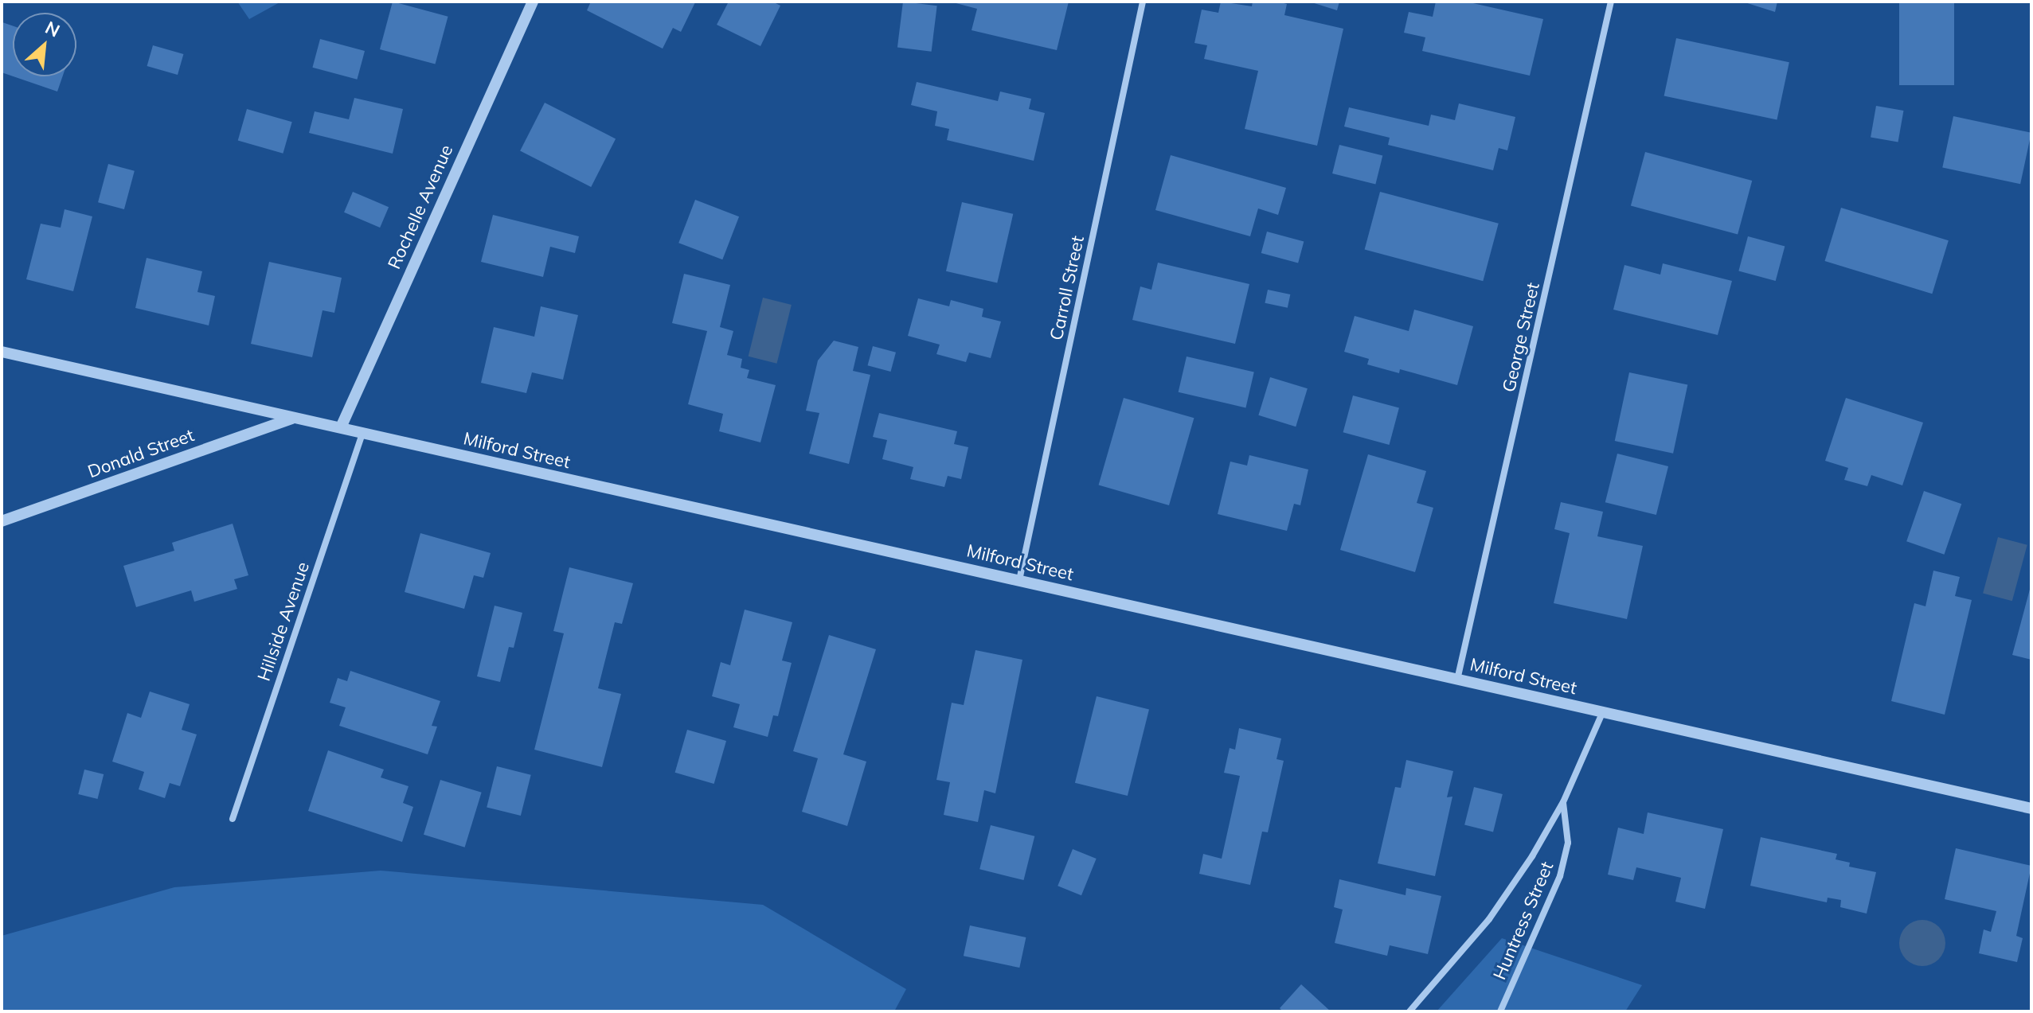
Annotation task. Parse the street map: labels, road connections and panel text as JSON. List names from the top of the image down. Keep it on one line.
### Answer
{"streets":{"street":["Rochelle Avenue","Carroll Street","George Street","Milford Street","Donald Street","Hillside Avenue","Huntress Street"]},"crossings":[["Rochelle Avenue","Milford Street"],["Carroll Street","Milford Street"],["George Street","Milford Street"],["Milford Street","Donald Street"],["Milford Street","Hillside Avenue"]],"north":"top right"}
